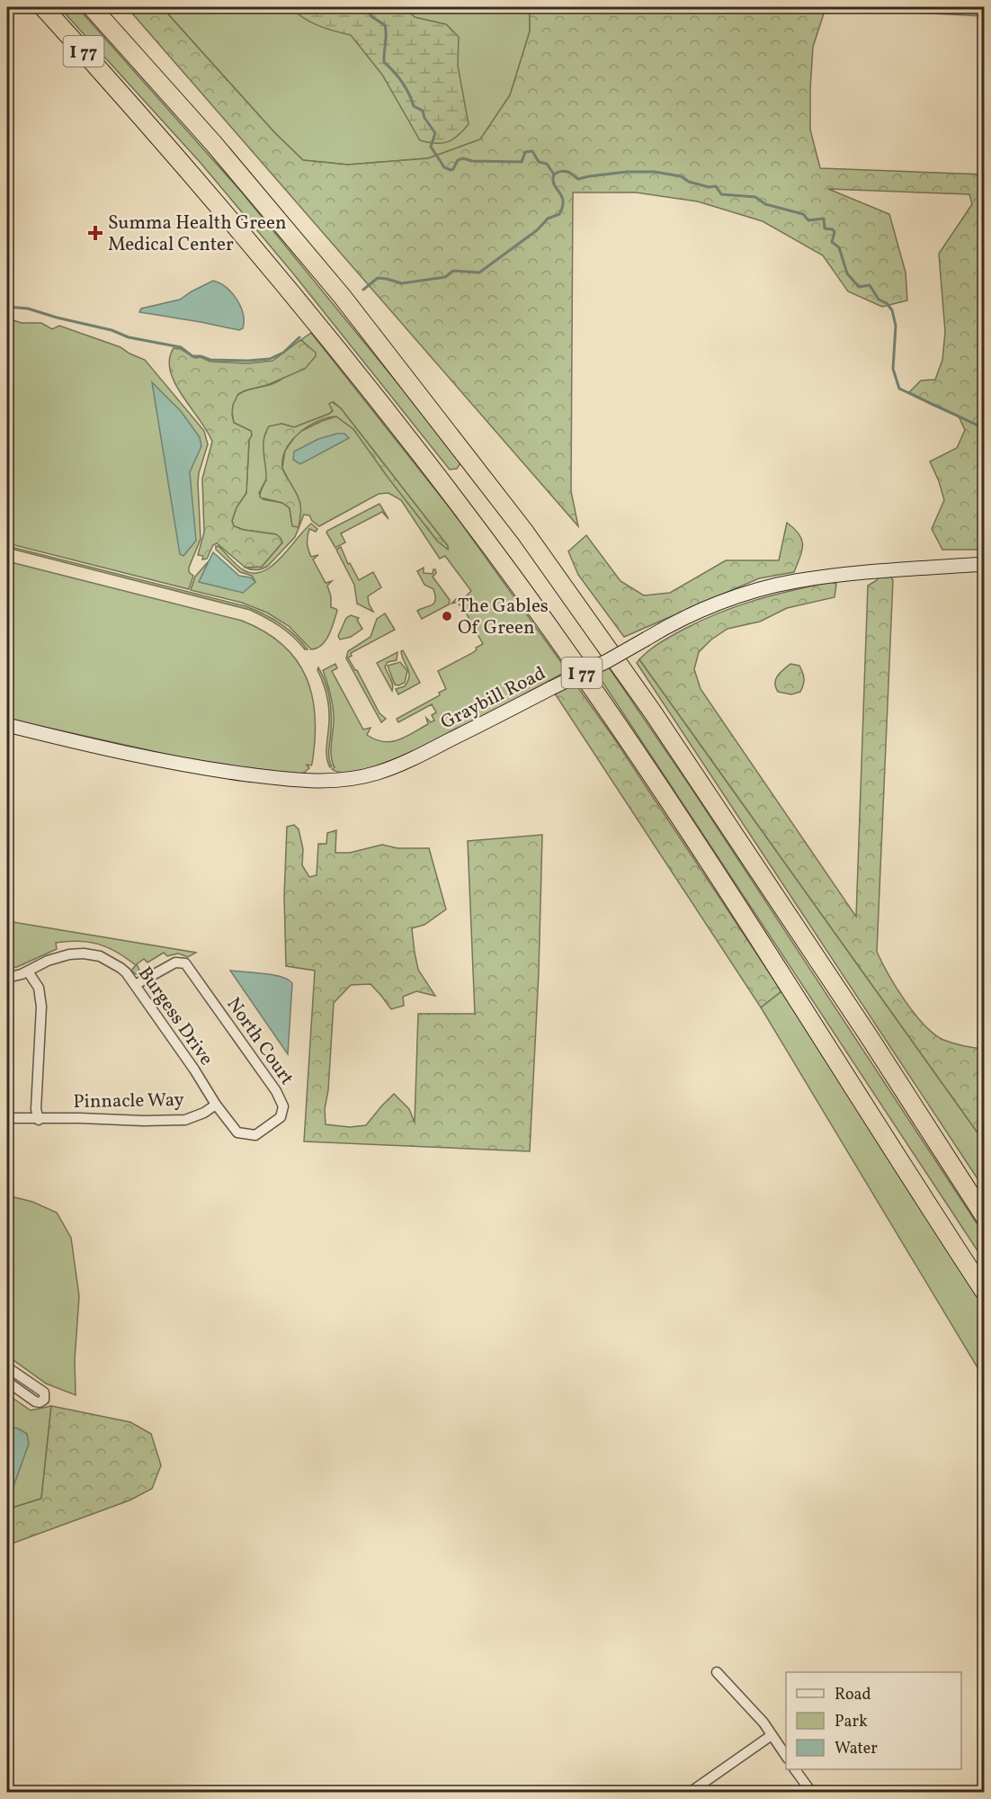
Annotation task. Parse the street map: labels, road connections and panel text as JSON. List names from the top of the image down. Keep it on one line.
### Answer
{"streets":{"highway":["I 77"],"street":["Graybill Road","Burgess Drive","North Court","Pinnacle Way"]},"crossings":[["Burgess Drive","North Court"],["Burgess Drive","Pinnacle Way"],["North Court","Pinnacle Way"]],"places":{"health":["Summa Health Green Medical Center"],"other":["The Gables Of Green"]},"legend":["Road","Park","Water"]}
